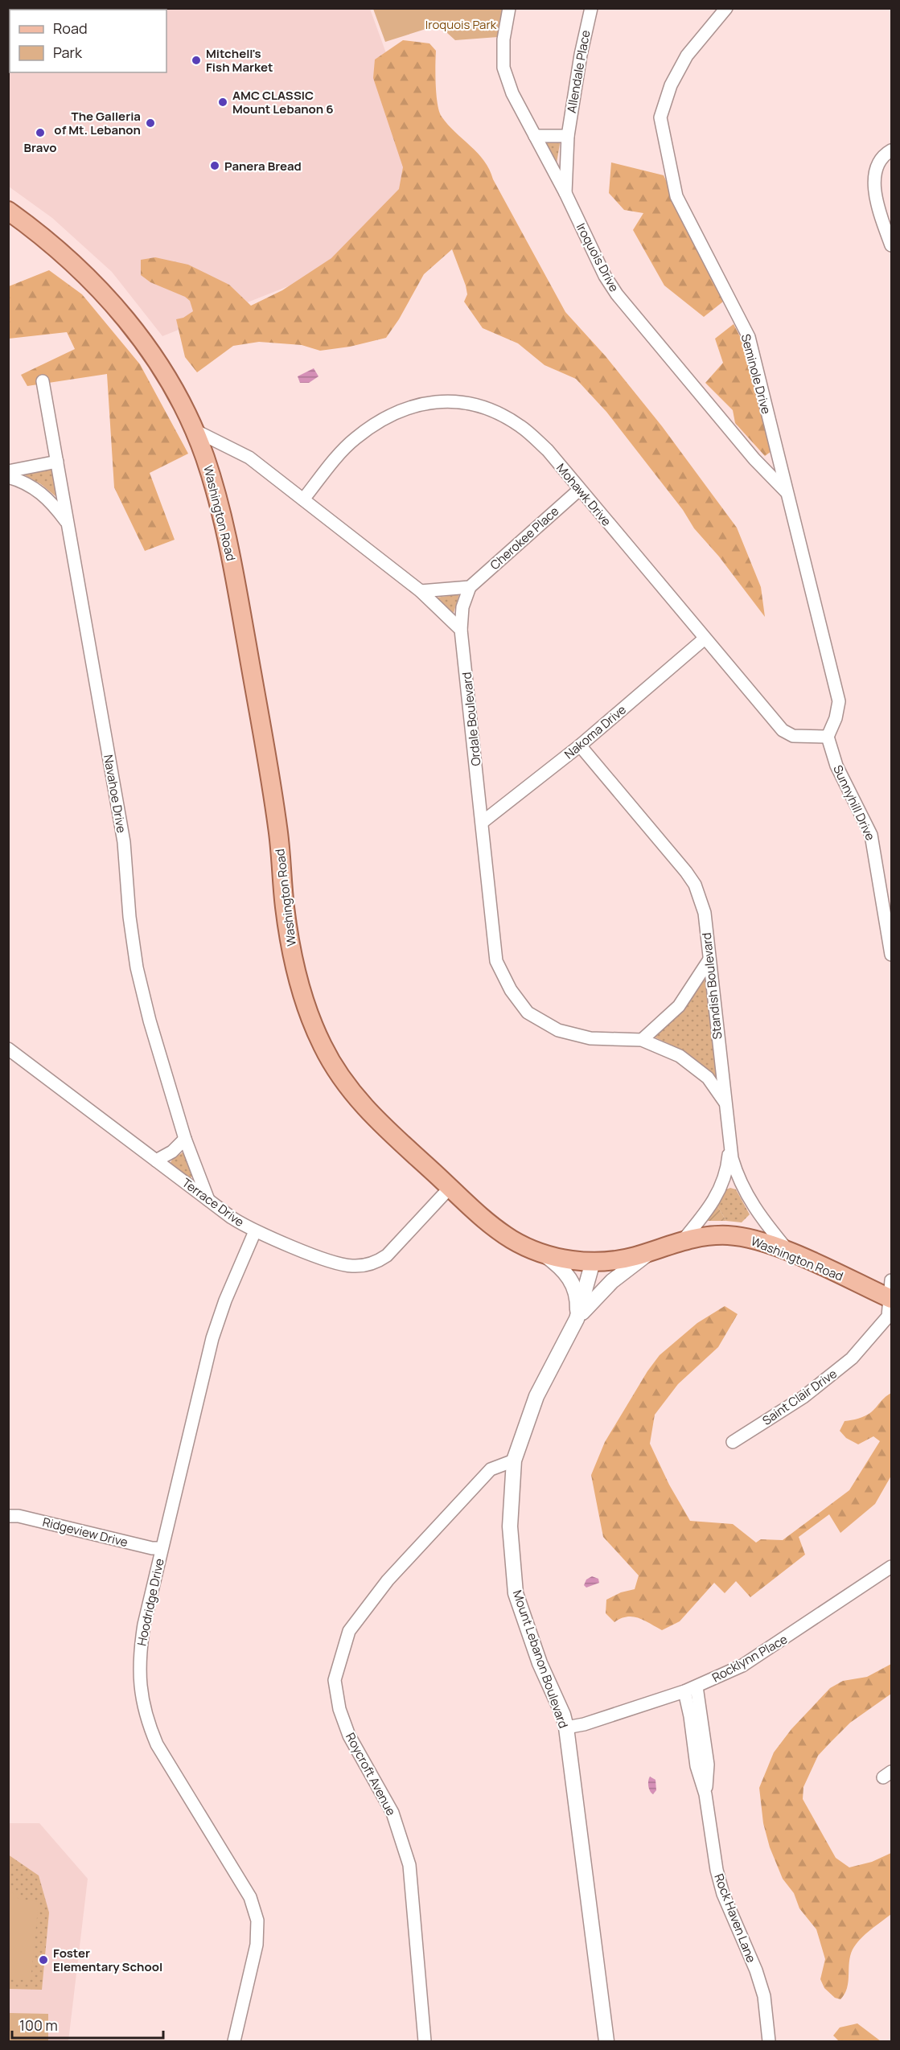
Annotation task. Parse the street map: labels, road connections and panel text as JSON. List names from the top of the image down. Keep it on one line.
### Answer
{"streets":{"main road":["Washington Road"],"street":["Allendale Place","Iroquois Drive","Seminole Drive","Mohawk Drive","Cherokee Place","Ordale Boulevard","Nakoma Drive","Navahoe Drive","Sunnyhill Drive","Standish Boulevard","Terrace Drive","Saint Clair Drive","Ridgeview Drive","Hoodridge Drive","Rocklynn Place","Mount Lebanon Boulevard","Roycroft Avenue","Rock Haven Lane"]},"crossings":[["Allendale Place","Iroquois Drive"],["Iroquois Drive","Seminole Drive"],["Seminole Drive","Mohawk Drive"],["Seminole Drive","Sunnyhill Drive"],["Mohawk Drive","Cherokee Place"],["Mohawk Drive","Nakoma Drive"],["Mohawk Drive","Sunnyhill Drive"],["Washington Road","Standish Boulevard"],["Washington Road","Terrace Drive"],["Washington Road","Saint Clair Drive"],["Washington Road","Mount Lebanon Boulevard"],["Cherokee Place","Ordale Boulevard"],["Ordale Boulevard","Nakoma Drive"],["Ordale Boulevard","Standish Boulevard"],["Nakoma Drive","Standish Boulevard"],["Navahoe Drive","Terrace Drive"],["Terrace Drive","Hoodridge Drive"],["Ridgeview Drive","Hoodridge Drive"],["Rocklynn Place","Mount Lebanon Boulevard"],["Rocklynn Place","Rock Haven Lane"],["Mount Lebanon Boulevard","Roycroft Avenue"]],"parks":["Iroquois Park"],"places":["Mitchell's Fish Market","AMC CLASSIC Mount Lebanon 6","The Galleria of Mt. Lebanon","Bravo","Panera Bread","Foster Elementary School"],"legend":["Road","Park"],"scale_bar":"100 m"}
